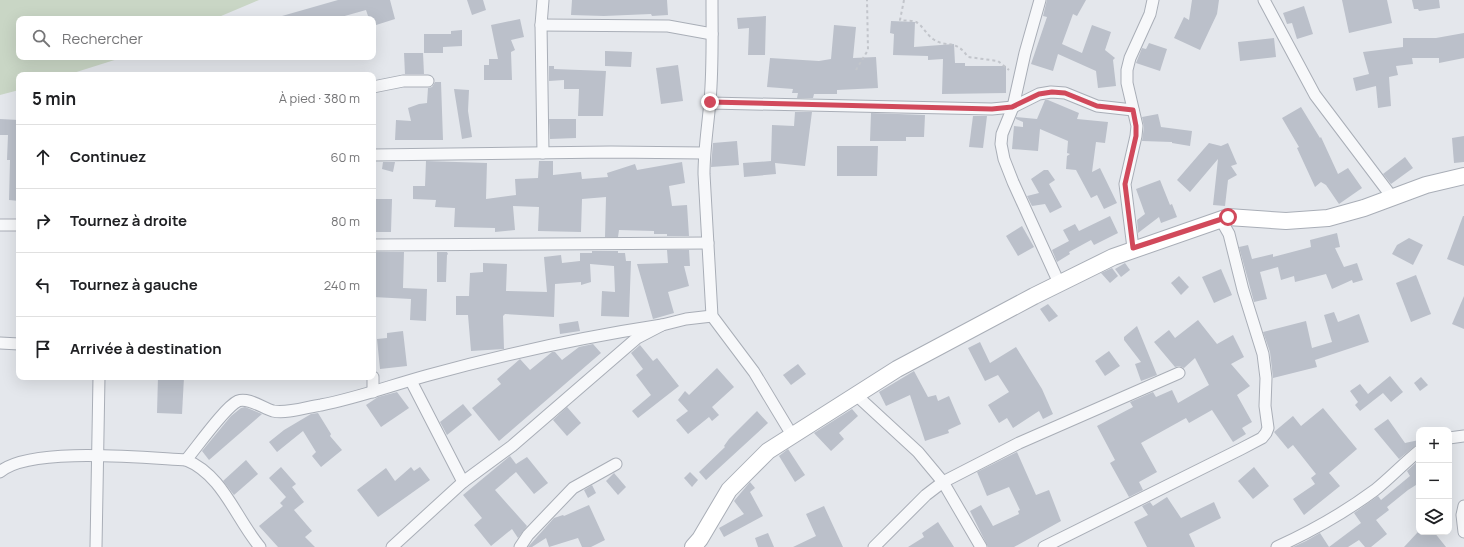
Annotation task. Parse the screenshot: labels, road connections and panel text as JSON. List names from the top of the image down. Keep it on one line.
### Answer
{"page":{"search":"Rechercher","heading":["5 min","À pied · 380 m"],"list":[["Continuez","60 m"],["Tournez à droite","80 m"],["Tournez à gauche","240 m"],"Arrivée à destination"],"map_buttons":["+","−"]}}
